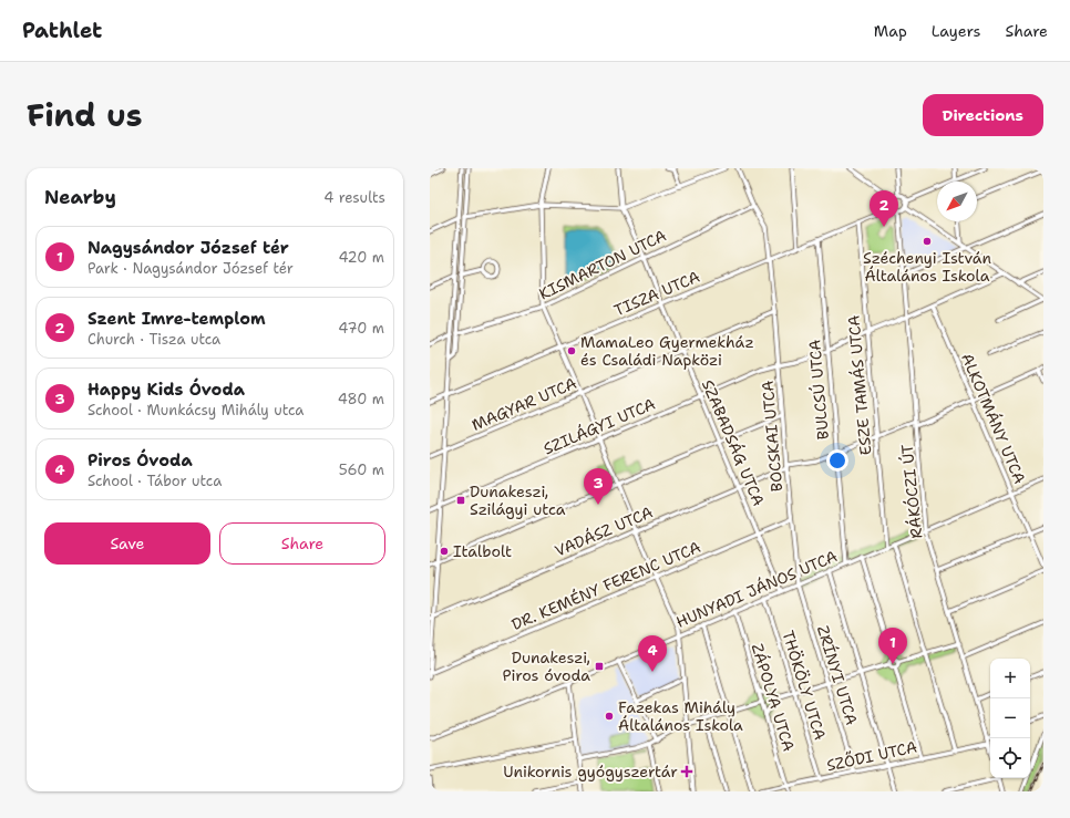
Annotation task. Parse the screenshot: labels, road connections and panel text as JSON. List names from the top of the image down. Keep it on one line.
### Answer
{"streets":{"street":["KISMARTON UTCA","TISZA UTCA","ESZE TAMÁS UTCA","BULCSÚ UTCA","MAGYAR UTCA","ALKOTMÁNY UTCA","SZILÁGYI UTCA","BOCSKAI UTCA","SZABADSÁG UTCA","RÁKÓCZI ÚT","VADÁSZ UTCA","DR. KEMÉNY FERENC UTCA","HUNYADI JÁNOS UTCA","ZRÍNYI UTCA","THÖKÖLY UTCA","ZÁPOLYA UTCA","SZŐDI UTCA"]},"crossings":[["KISMARTON UTCA","BOCSKAI UTCA"],["KISMARTON UTCA","SZABADSÁG UTCA"],["TISZA UTCA","ESZE TAMÁS UTCA"],["TISZA UTCA","BULCSÚ UTCA"],["TISZA UTCA","BOCSKAI UTCA"],["TISZA UTCA","SZABADSÁG UTCA"],["TISZA UTCA","RÁKÓCZI ÚT"],["ESZE TAMÁS UTCA","SZILÁGYI UTCA"],["ESZE TAMÁS UTCA","VADÁSZ UTCA"],["ESZE TAMÁS UTCA","HUNYADI JÁNOS UTCA"],["BULCSÚ UTCA","SZILÁGYI UTCA"],["BULCSÚ UTCA","VADÁSZ UTCA"],["BULCSÚ UTCA","HUNYADI JÁNOS UTCA"],["MAGYAR UTCA","BOCSKAI UTCA"],["MAGYAR UTCA","SZABADSÁG UTCA"],["ALKOTMÁNY UTCA","SZILÁGYI UTCA"],["ALKOTMÁNY UTCA","VADÁSZ UTCA"],["ALKOTMÁNY UTCA","HUNYADI JÁNOS UTCA"],["SZILÁGYI UTCA","BOCSKAI UTCA"],["SZILÁGYI UTCA","SZABADSÁG UTCA"],["SZILÁGYI UTCA","RÁKÓCZI ÚT"],["BOCSKAI UTCA","VADÁSZ UTCA"],["BOCSKAI UTCA","DR. KEMÉNY FERENC UTCA"],["BOCSKAI UTCA","HUNYADI JÁNOS UTCA"],["BOCSKAI UTCA","ZRÍNYI UTCA"],["SZABADSÁG UTCA","VADÁSZ UTCA"],["SZABADSÁG UTCA","DR. KEMÉNY FERENC UTCA"],["SZABADSÁG UTCA","HUNYADI JÁNOS UTCA"],["RÁKÓCZI ÚT","VADÁSZ UTCA"],["RÁKÓCZI ÚT","HUNYADI JÁNOS UTCA"],["RÁKÓCZI ÚT","SZŐDI UTCA"],["HUNYADI JÁNOS UTCA","ZRÍNYI UTCA"],["HUNYADI JÁNOS UTCA","THÖKÖLY UTCA"],["HUNYADI JÁNOS UTCA","ZÁPOLYA UTCA"],["ZRÍNYI UTCA","SZŐDI UTCA"],["THÖKÖLY UTCA","SZŐDI UTCA"],["ZÁPOLYA UTCA","SZŐDI UTCA"]],"places":{"other":["Széchenyi István Általános Iskola","MamaLeo Gyermekház és Családi Napközi","Italbolt","Fazekas Mihály Általános Iskola"],"transit":["Dunakeszi, Szilágyi utca","Dunakeszi, Piros óvoda"],"health":["Unikornis gyógyszertár"]},"north":"bottom left","page":{"header":"Pathlet","nav":["Map","Layers","Share"],"title":"Find us","buttons":["Directions",["Save","Share"]],"heading":["Nearby","4 results"],"pins":["2","3","1","4"],"list":[{"mark":"1","name":"Nagysándor József tér","note":"Park · Nagysándor József tér","value":"420 m"},{"mark":"2","name":"Szent Imre-templom","note":"Church · Tisza utca","value":"470 m"},{"mark":"3","name":"Happy Kids Óvoda","note":"School · Munkácsy Mihály utca","value":"480 m"},{"mark":"4","name":"Piros Óvoda","note":"School · Tábor utca","value":"560 m"}],"map_buttons":["+","−"]}}
